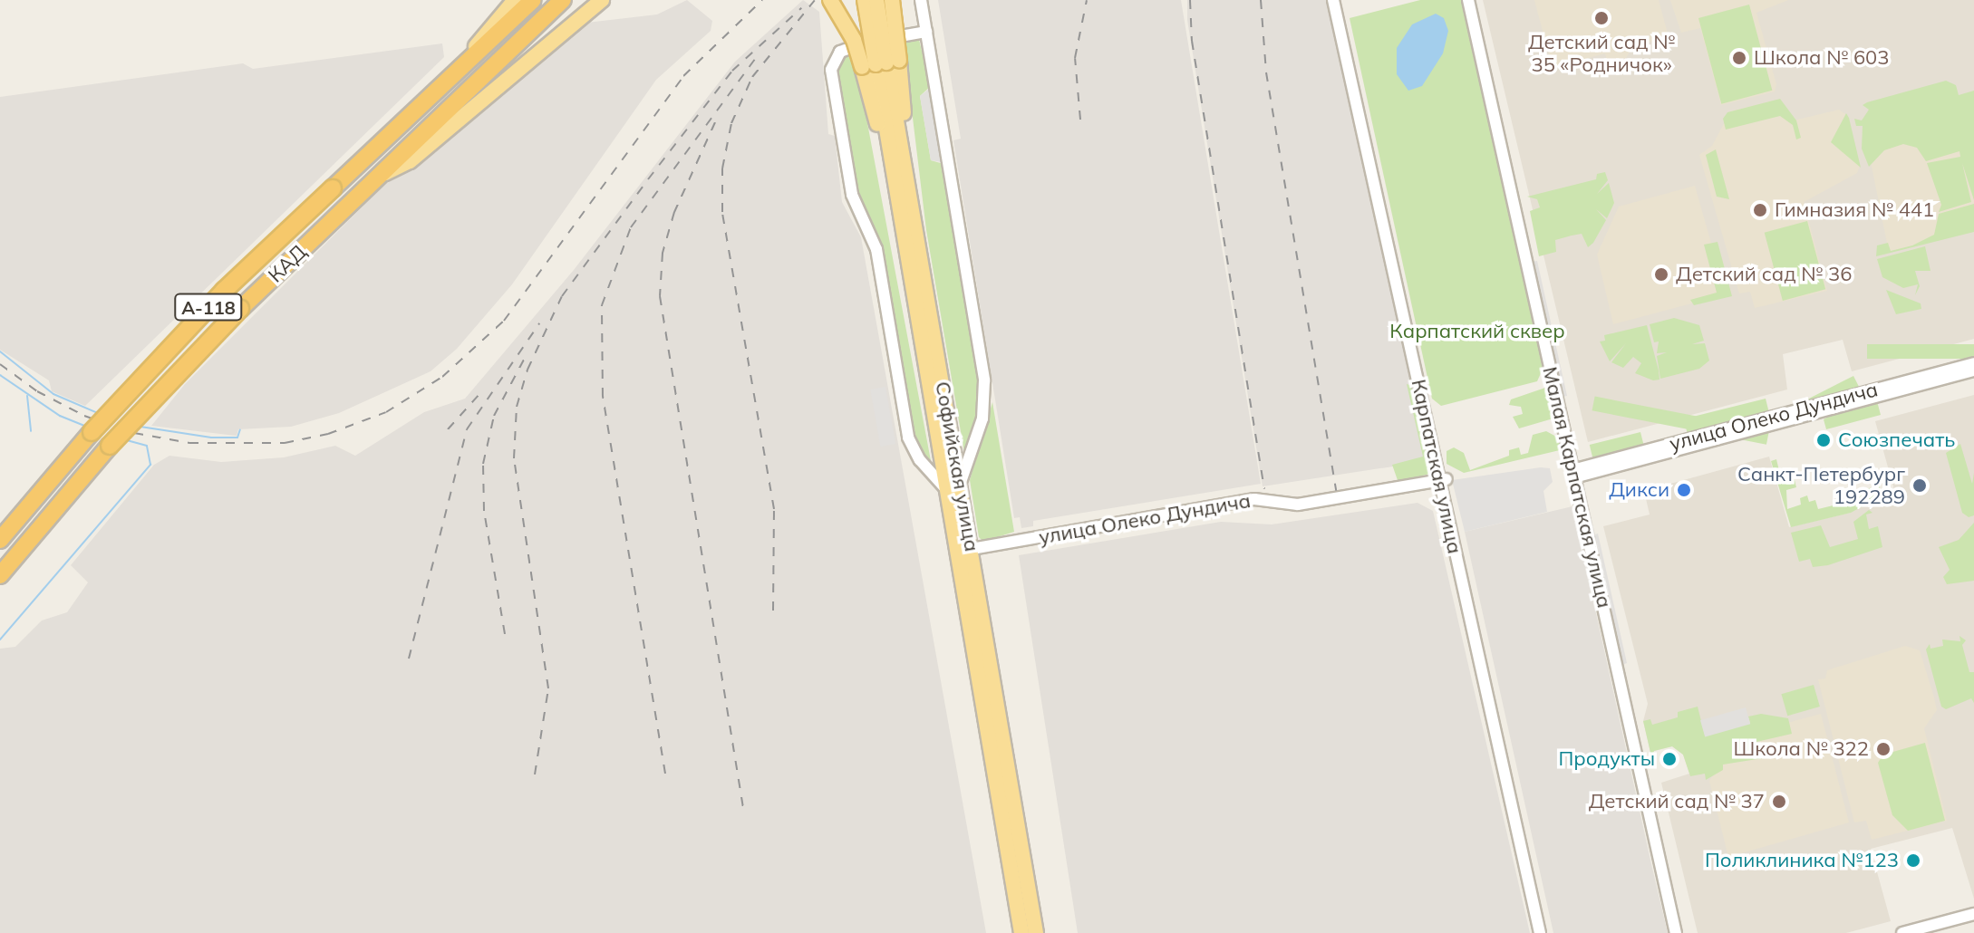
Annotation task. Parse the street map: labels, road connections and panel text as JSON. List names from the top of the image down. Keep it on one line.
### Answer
{"streets":{"highway":["КАД","А-118"],"main road":["Софийская улица"],"street":["улица Олеко Дундича","Карпатская улица","Малая Карпатская улица"]},"crossings":[["улица Олеко Дундича","Софийская улица"],["улица Олеко Дундича","Карпатская улица"],["улица Олеко Дундича","Малая Карпатская улица"]],"parks":["Карпатский сквер"],"places":["Детский сад № 35 «Родничок»","Школа № 603","Гимназия № 441","Детский сад № 36","Союзпечать","Санкт-Петербург 192289","Дикси","Школа № 322","Продукты","Детский сад № 37","Поликлиника №123"]}
